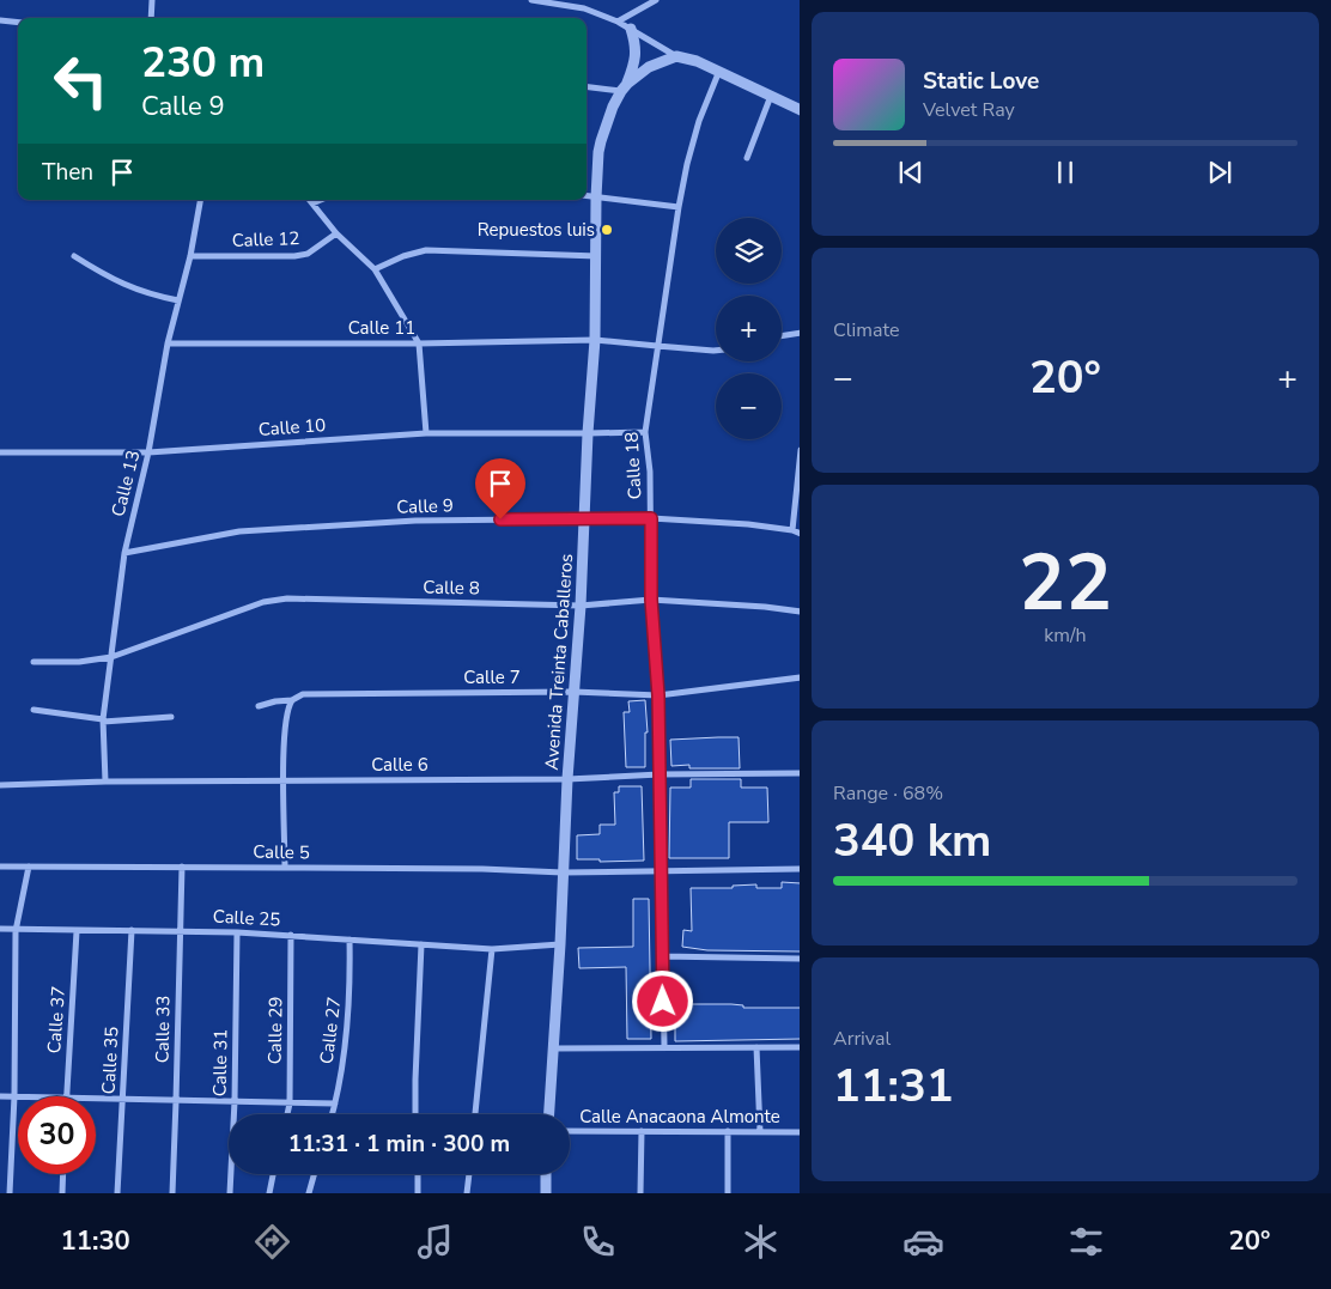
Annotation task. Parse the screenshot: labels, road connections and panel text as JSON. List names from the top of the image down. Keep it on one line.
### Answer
{"streets":{"street":["Calle 12","Calle 11","Calle 10","Calle 18","Calle 13","Calle 9","Calle 8","Avenida Treinta Caballeros","Calle 7","Calle 6","Calle 5","Calle 25","Calle 37","Calle 33","Calle 29","Calle 27","Calle 35","Calle 31","Calle Anacaona Almonte"]},"crossings":[["Calle 12","Calle 13"],["Calle 11","Calle 18"],["Calle 11","Calle 13"],["Calle 11","Avenida Treinta Caballeros"],["Calle 10","Calle 18"],["Calle 10","Calle 13"],["Calle 10","Avenida Treinta Caballeros"],["Calle 18","Calle 9"],["Calle 18","Calle 8"],["Calle 18","Calle 7"],["Calle 18","Calle 6"],["Calle 18","Calle 5"],["Calle 13","Calle 9"],["Calle 13","Calle 8"],["Calle 13","Calle 6"],["Calle 9","Avenida Treinta Caballeros"],["Calle 8","Avenida Treinta Caballeros"],["Avenida Treinta Caballeros","Calle 7"],["Avenida Treinta Caballeros","Calle 6"],["Avenida Treinta Caballeros","Calle 5"],["Avenida Treinta Caballeros","Calle 25"],["Calle 5","Calle 33"],["Calle 25","Calle 37"],["Calle 25","Calle 33"],["Calle 25","Calle 29"],["Calle 25","Calle 27"],["Calle 25","Calle 35"],["Calle 25","Calle 31"]],"places":["Repuestos luis"],"page":{"turn":["230 m","Calle 9"],"song":["Static Love","Velvet Ray"],"then":"Then","map_buttons":["+","−"],"tile":["Climate",["22","km/h"],["Range · 68%","340 km"],["Arrival","11:31"]],"heat":["−","20°","+"],"limit":"30","trip":"11:31 · 1 min · 300 m","tabs":["11:30","20°"]}}
